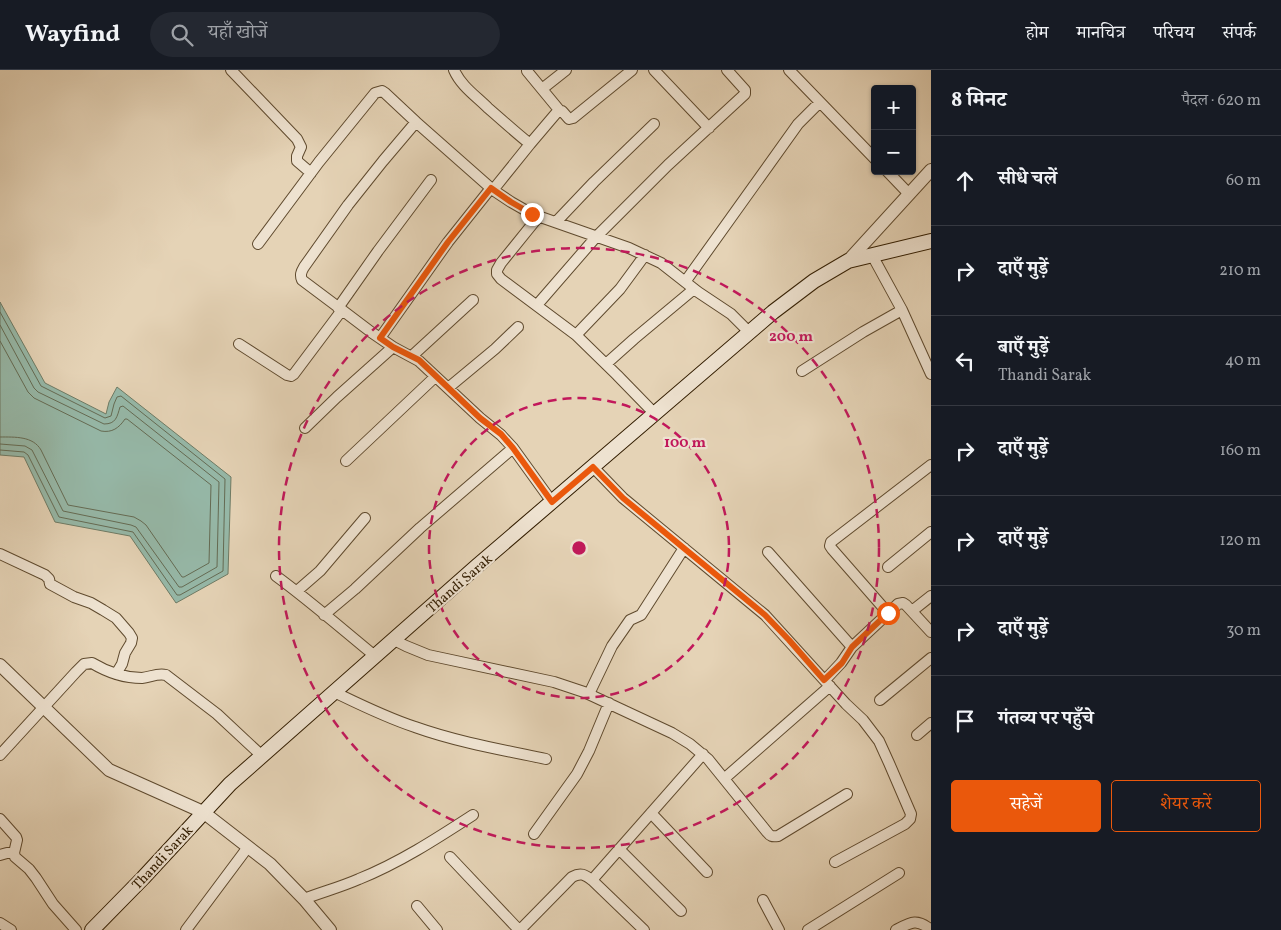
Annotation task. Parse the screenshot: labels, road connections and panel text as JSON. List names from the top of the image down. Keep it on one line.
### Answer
{"streets":{"main road":["Thandi Sarak"]},"page":{"header":"Wayfind","search":"यहाँ खोजें","nav":["होम","मानचित्र","परिचय","संपर्क"],"heading":["8 मिनट","पैदल · 620 m"],"map_buttons":["+","−"],"list":[["सीधे चलें","60 m"],["दाएँ मुड़ें","210 m"],["बाएँ मुड़ें","Thandi Sarak","40 m"],["दाएँ मुड़ें","160 m"],["दाएँ मुड़ें","120 m"],["दाएँ मुड़ें","30 m"],"गंतव्य पर पहुँचे"],"buttons":["सहेजें","शेयर करें"]},"rings":["200 m","100 m"]}
